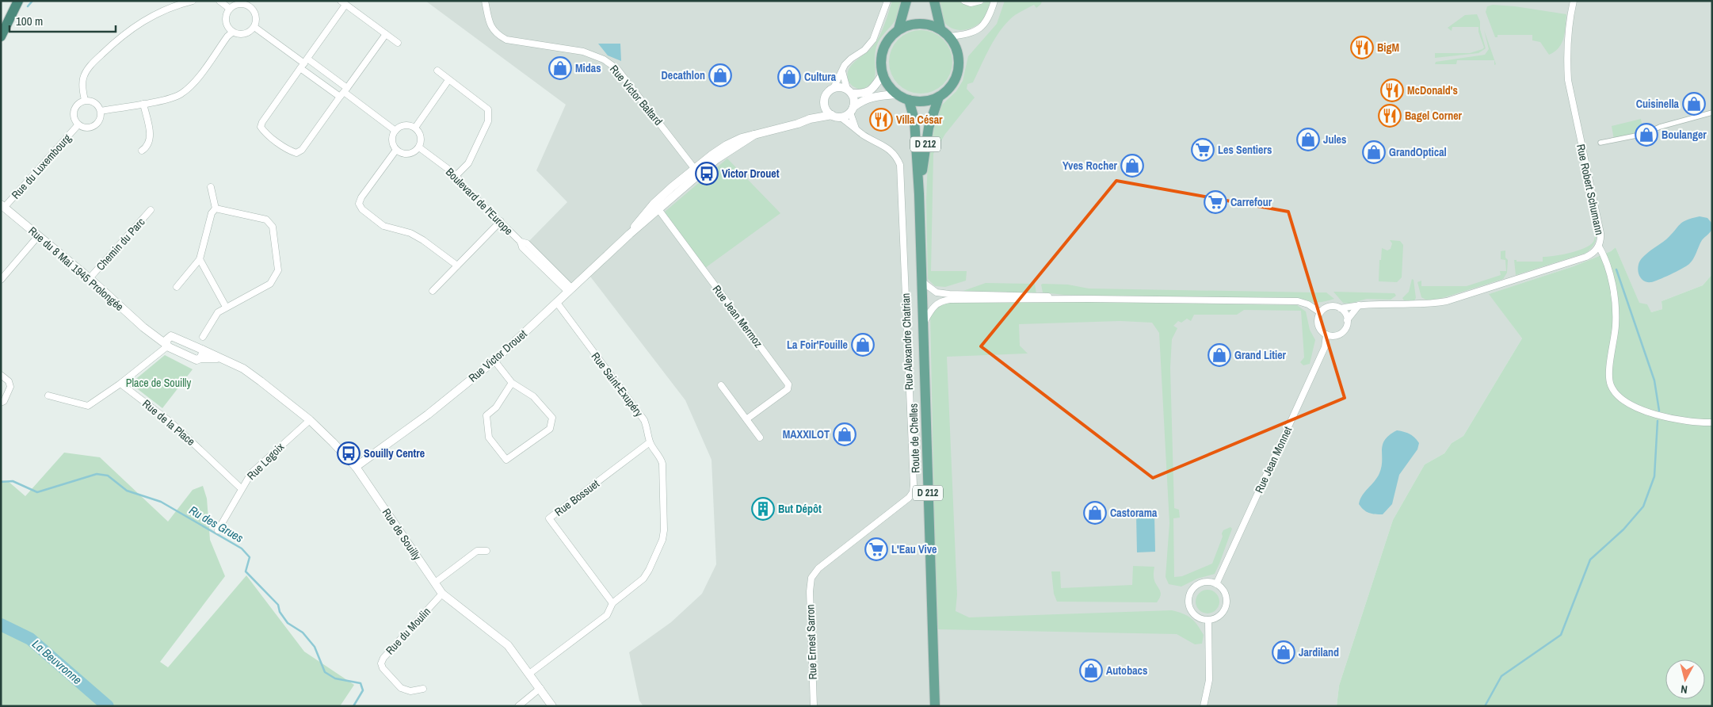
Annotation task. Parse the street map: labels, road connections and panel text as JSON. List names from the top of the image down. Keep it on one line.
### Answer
{"streets":{"main road":["D 212","Route de Chelles"],"street":["Rue Victor Baltard","Rue du Luxembourg","Rue Robert Schumann","Boulevard de l'Europe","Chemin du Parc","Rue du 8 Mai 1945 Prolongée","Rue Jean Mermoz","Rue Alexandre Chatrian","Rue Victor Drouet","Rue Saint-Exupéry","Rue de la Place","Rue Jean Monnet","Rue Legoix","Rue Bossuet","Rue de Souilly","Rue du Moulin","Rue Ernest Sarron"]},"crossings":[["Rue Victor Baltard","Rue Victor Drouet"],["Rue du Luxembourg","Rue du 8 Mai 1945 Prolongée"],["Rue Robert Schumann","Rue Jean Monnet"],["Boulevard de l'Europe","Rue Victor Drouet"],["Chemin du Parc","Rue du 8 Mai 1945 Prolongée"],["Rue du 8 Mai 1945 Prolongée","Rue de Souilly"],["Rue Jean Mermoz","Rue Victor Drouet"],["Rue Alexandre Chatrian","Rue Victor Drouet"],["Rue Alexandre Chatrian","Rue Ernest Sarron"],["Rue Victor Drouet","Rue Saint-Exupéry"],["Rue Victor Drouet","Rue de Souilly"],["Rue Saint-Exupéry","Rue Bossuet"],["Rue Saint-Exupéry","Rue de Souilly"],["Rue de la Place","Rue Legoix"],["Rue Legoix","Rue de Souilly"],["Rue de Souilly","Rue du Moulin"]],"water":["Ru des Grues","La Beuvronne"],"parks":["Place de Souilly"],"places":{"restaurant":["BigM","McDonald's","Bagel Corner","Villa César"],"shop":["Midas","Decathlon","Cultura","Cuisinella","Boulanger","Jules","GrandOptical","Yves Rocher","La Foir'Fouille","Grand Litier","MAXXILOT","Castorama","Jardiland","Autobacs"],"supermarket":["Les Sentiers","Carrefour","L'Eau Vive"],"bus stop":["Victor Drouet","Souilly Centre"],"building":["But Dépôt"]},"scale_bar":"100 m","north":"bottom"}
